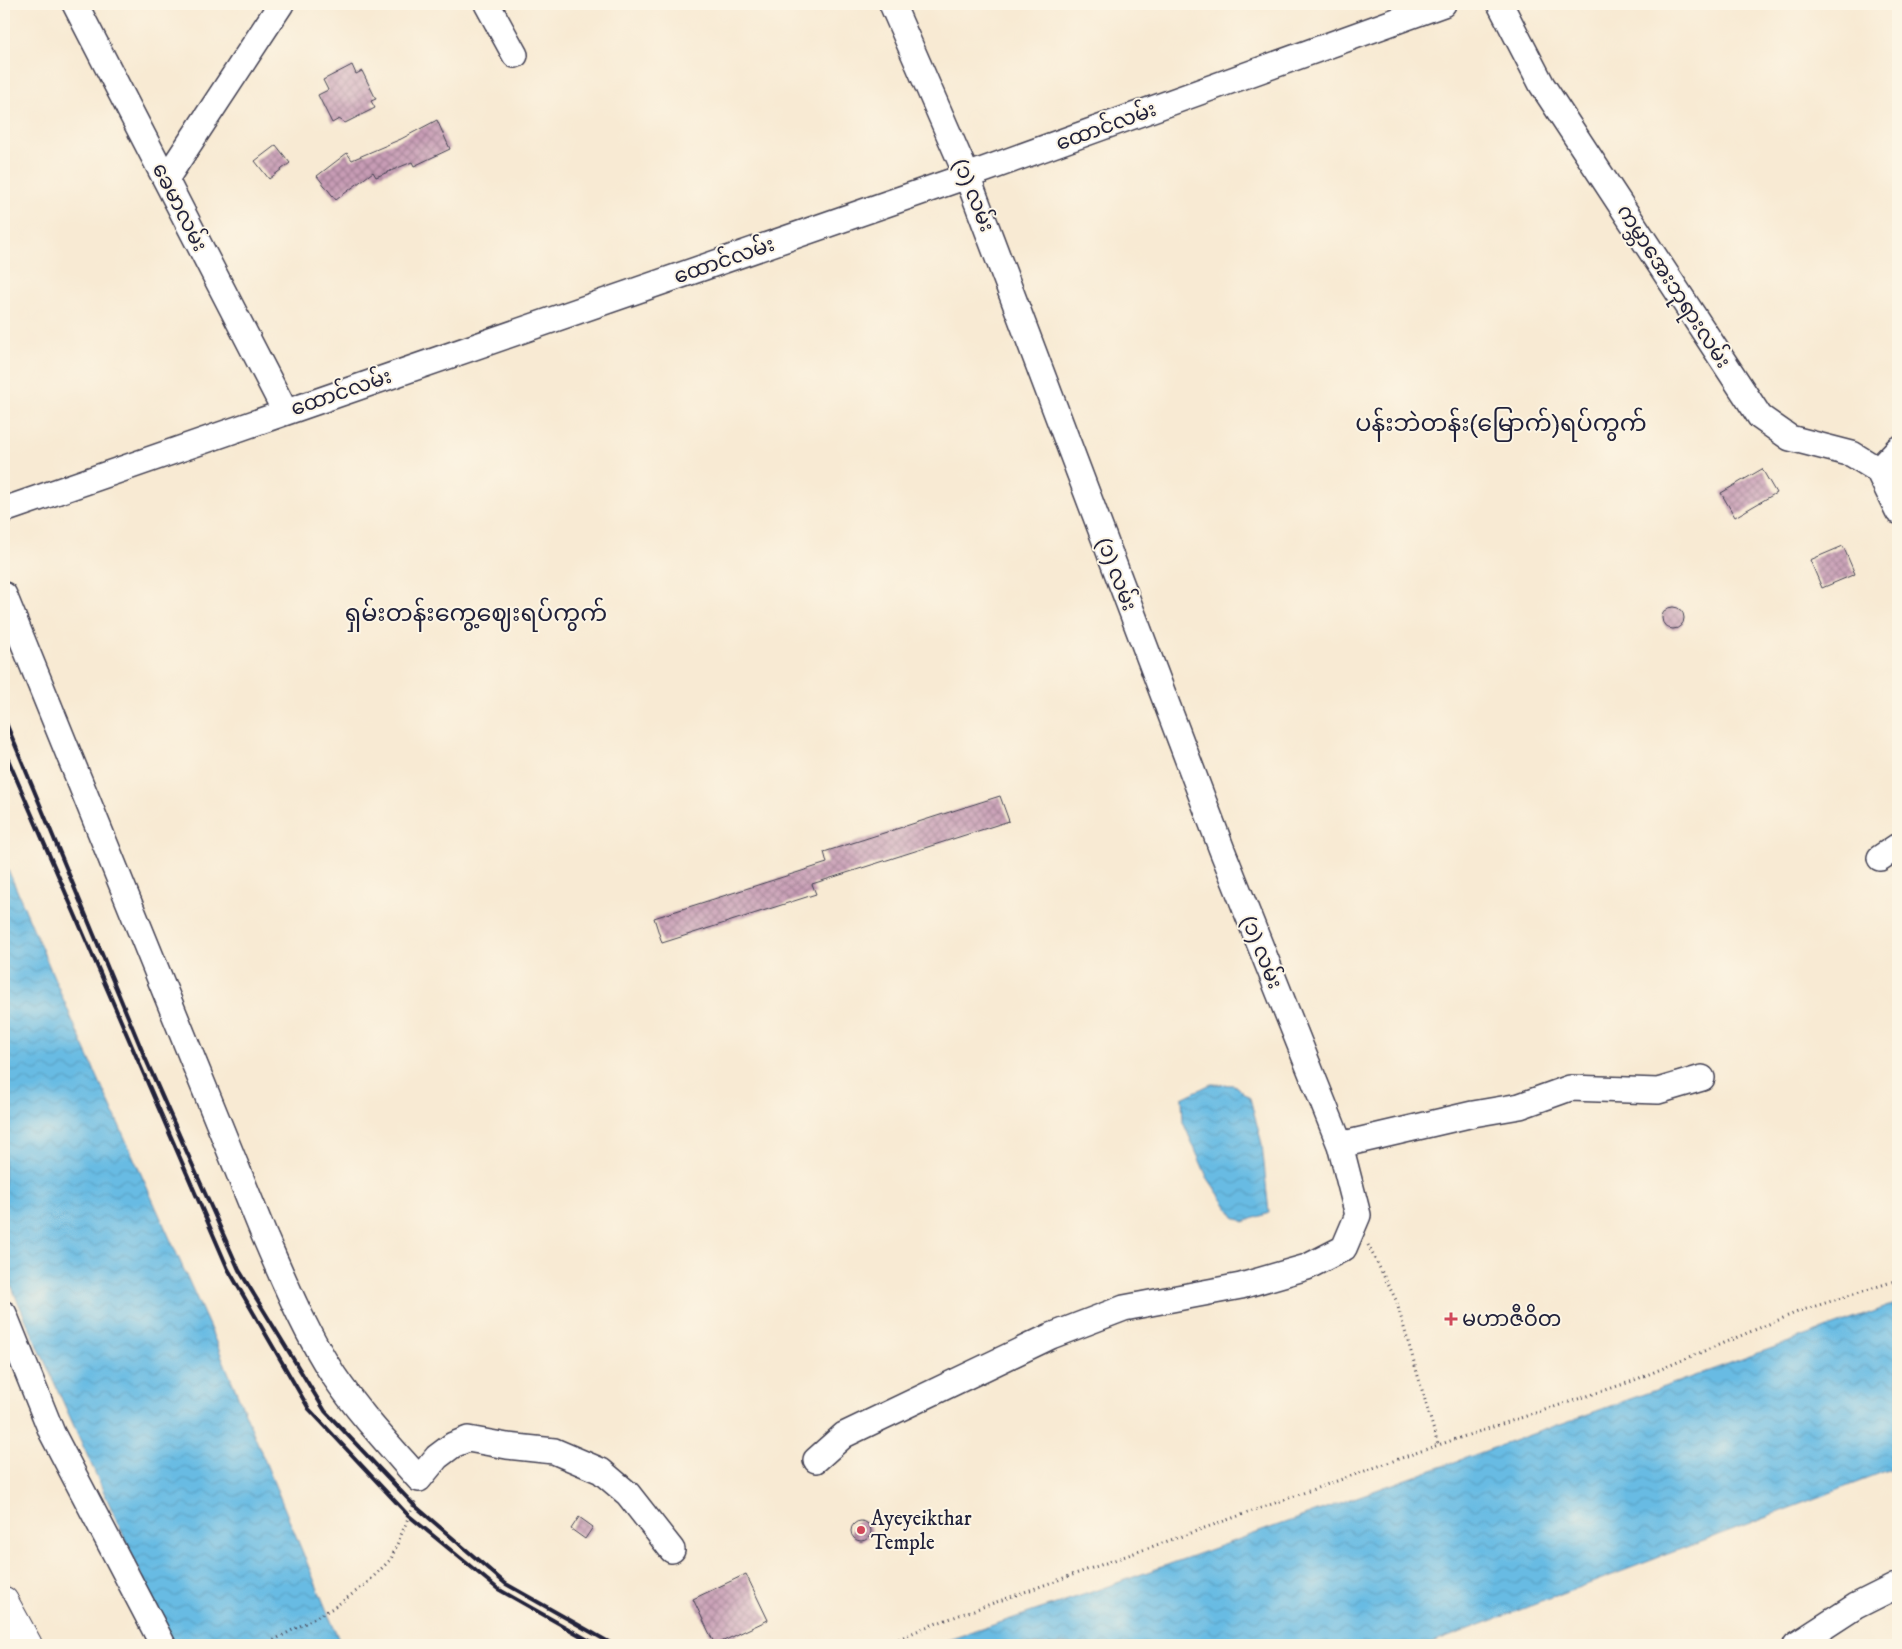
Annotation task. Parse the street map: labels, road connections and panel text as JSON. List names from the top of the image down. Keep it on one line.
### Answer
{"streets":{"street":["ထောင်လမ်း","(၁) လမ်း","ခေမာလမ်း","ကမ္ဘာအေးဘုရားလမ်း"]},"crossings":[["ထောင်လမ်း","(၁) လမ်း"],["ထောင်လမ်း","ခေမာလမ်း"]],"districts":["ပန်းဘဲတန်း(မြောက်)ရပ်ကွက်","ရှမ်းတန်းကွေ့ဈေးရပ်ကွက်"],"places":{"health":["မဟာဇီဝိတ"],"other":["Ayeyeikthar Temple"]}}
